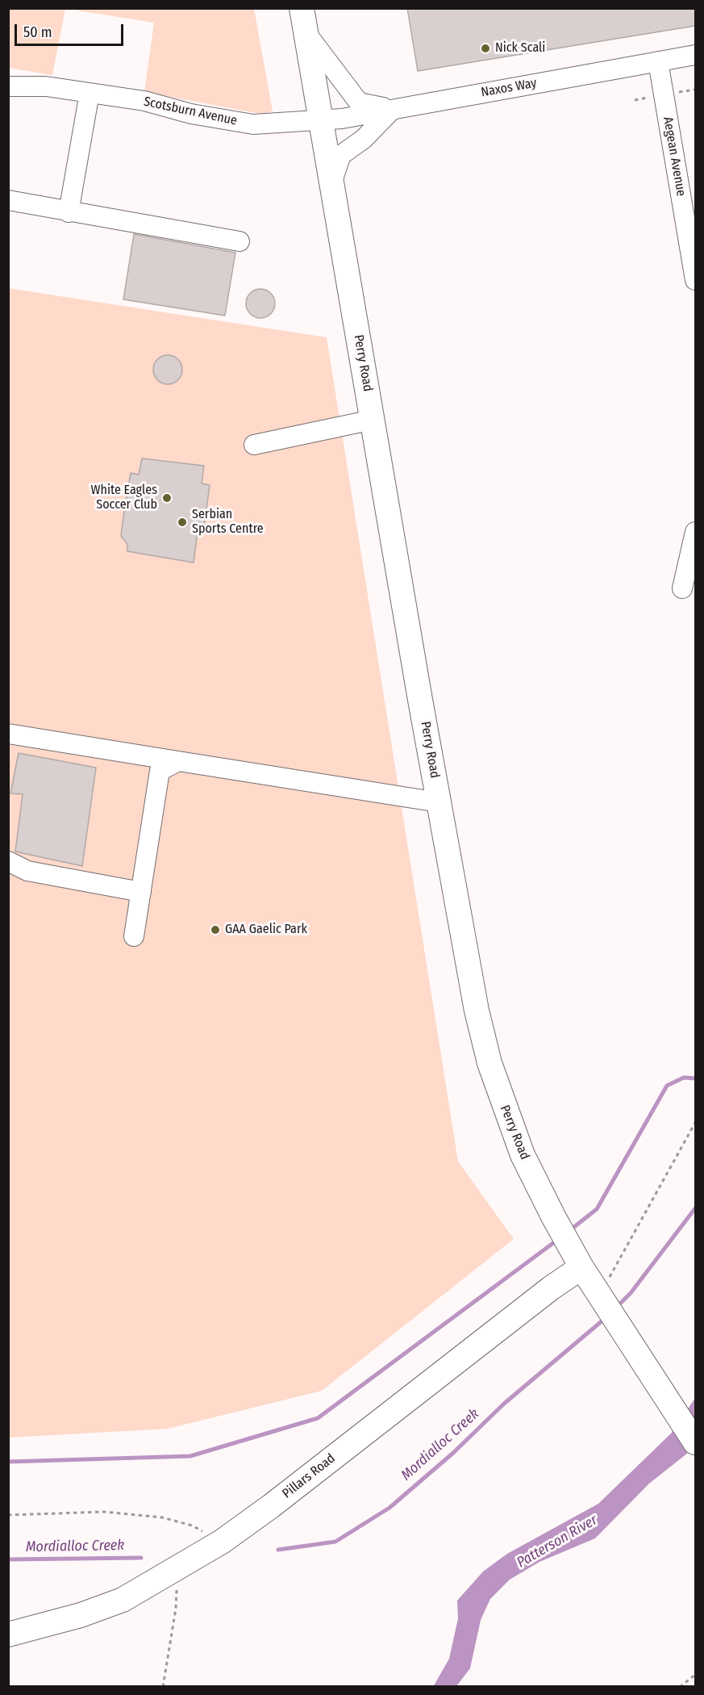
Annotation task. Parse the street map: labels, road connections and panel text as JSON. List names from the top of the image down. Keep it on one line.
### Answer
{"streets":{"main road":["Perry Road","Pillars Road"],"street":["Naxos Way","Scotsburn Avenue","Aegean Avenue"]},"crossings":[["Naxos Way","Scotsburn Avenue"],["Naxos Way","Aegean Avenue"],["Naxos Way","Perry Road"],["Scotsburn Avenue","Perry Road"],["Perry Road","Pillars Road"]],"water":["Mordialloc Creek","Patterson River"],"places":["Nick Scali","White Eagles Soccer Club","Serbian Sports Centre","GAA Gaelic Park"],"scale_bar":"50 m"}
